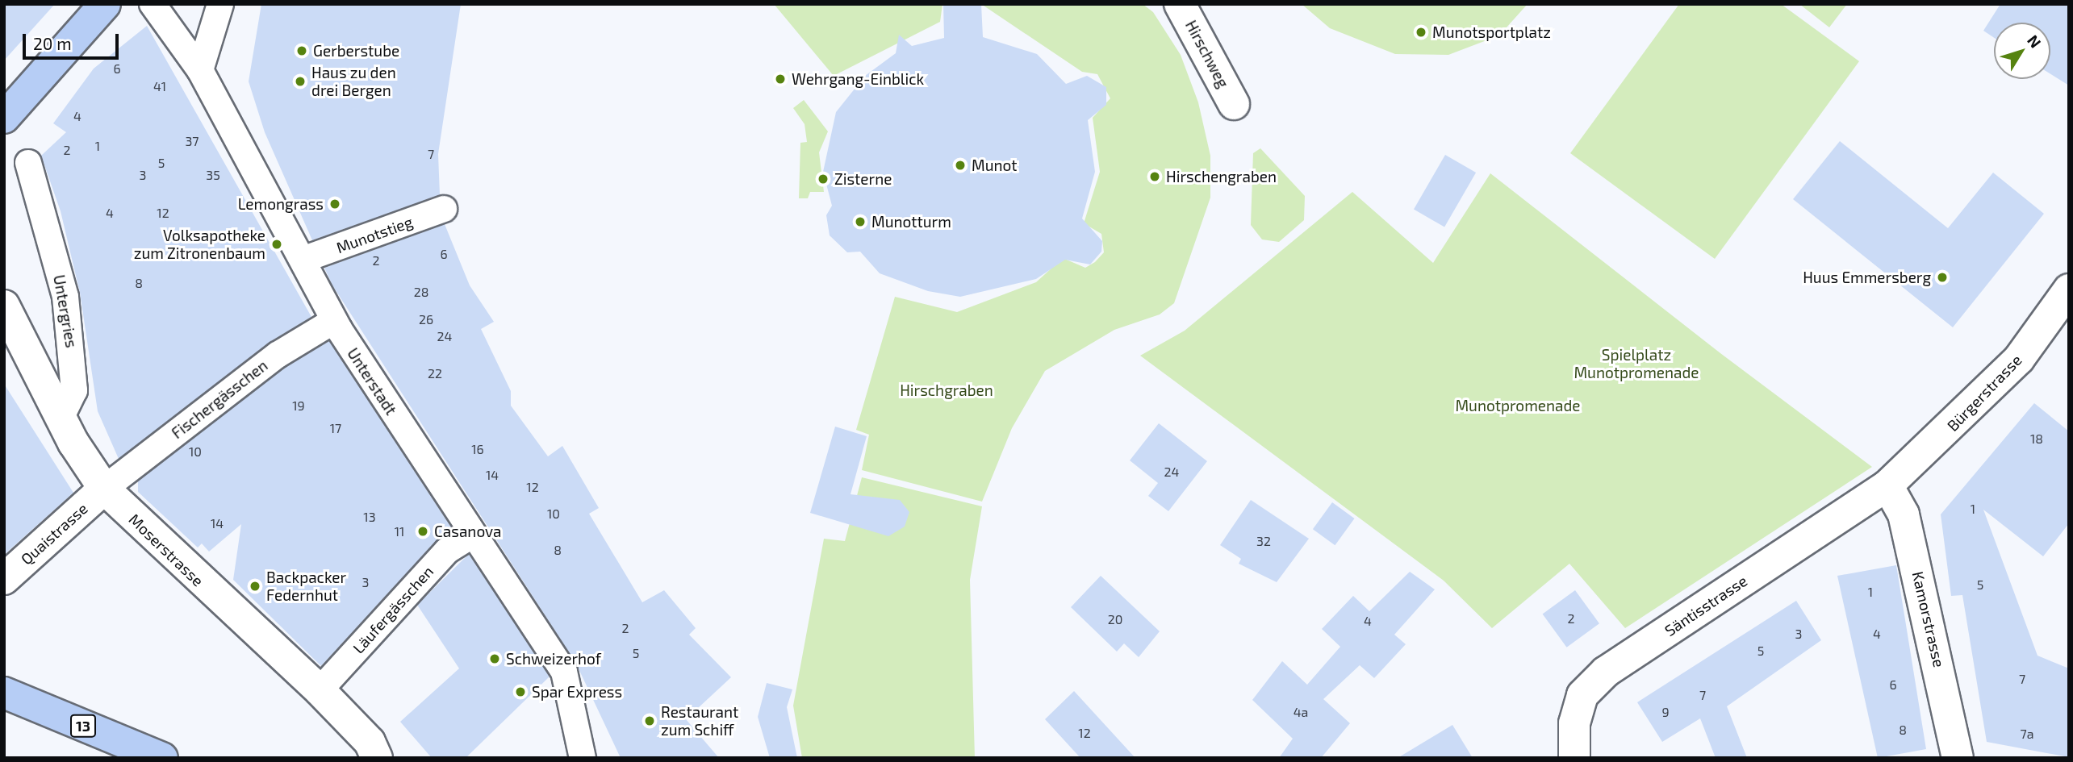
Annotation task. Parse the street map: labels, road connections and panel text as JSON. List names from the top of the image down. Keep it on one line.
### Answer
{"streets":{"main road":["13"],"street":["Hirschweg","Munotstieg","Untergries","Unterstadt","Bürgerstrasse","Fischergässchen","Quaistrasse","Moserstrasse","Säntisstrasse","Läufergässchen","Kamorstrasse"]},"crossings":[["Munotstieg","Unterstadt"],["Untergries","Moserstrasse"],["Unterstadt","Fischergässchen"],["Unterstadt","Läufergässchen"],["Bürgerstrasse","Säntisstrasse"],["Bürgerstrasse","Kamorstrasse"],["Fischergässchen","Quaistrasse"],["Fischergässchen","Moserstrasse"],["Quaistrasse","Moserstrasse"],["Moserstrasse","Läufergässchen"],["Säntisstrasse","Kamorstrasse"]],"parks":["Spielplatz Munotpromenade","Hirschgraben","Munotpromenade"],"places":["Munotsportplatz","Gerberstube","Wehrgang-Einblick","Haus zu den drei Bergen","Munot","Hirschengraben","Zisterne","Lemongrass","Munotturm","Volksapotheke zum Zitronenbaum","Huus Emmersberg","Casanova","Backpacker Federnhut","Schweizerhof","Spar Express","Restaurant zum Schiff"],"house_numbers":["6","41","4","37","1","2","7","5","3","35","4","12","6","2","8","28","26","24","22","19","17","18","16","10","24","14","12","1","10","13","14","11","32","8","3","5","1","2","20","4","2","3","4","5","5","7","6","7","4a","9","8","12","7a"],"scale_bar":"20 m","north":"top right"}
